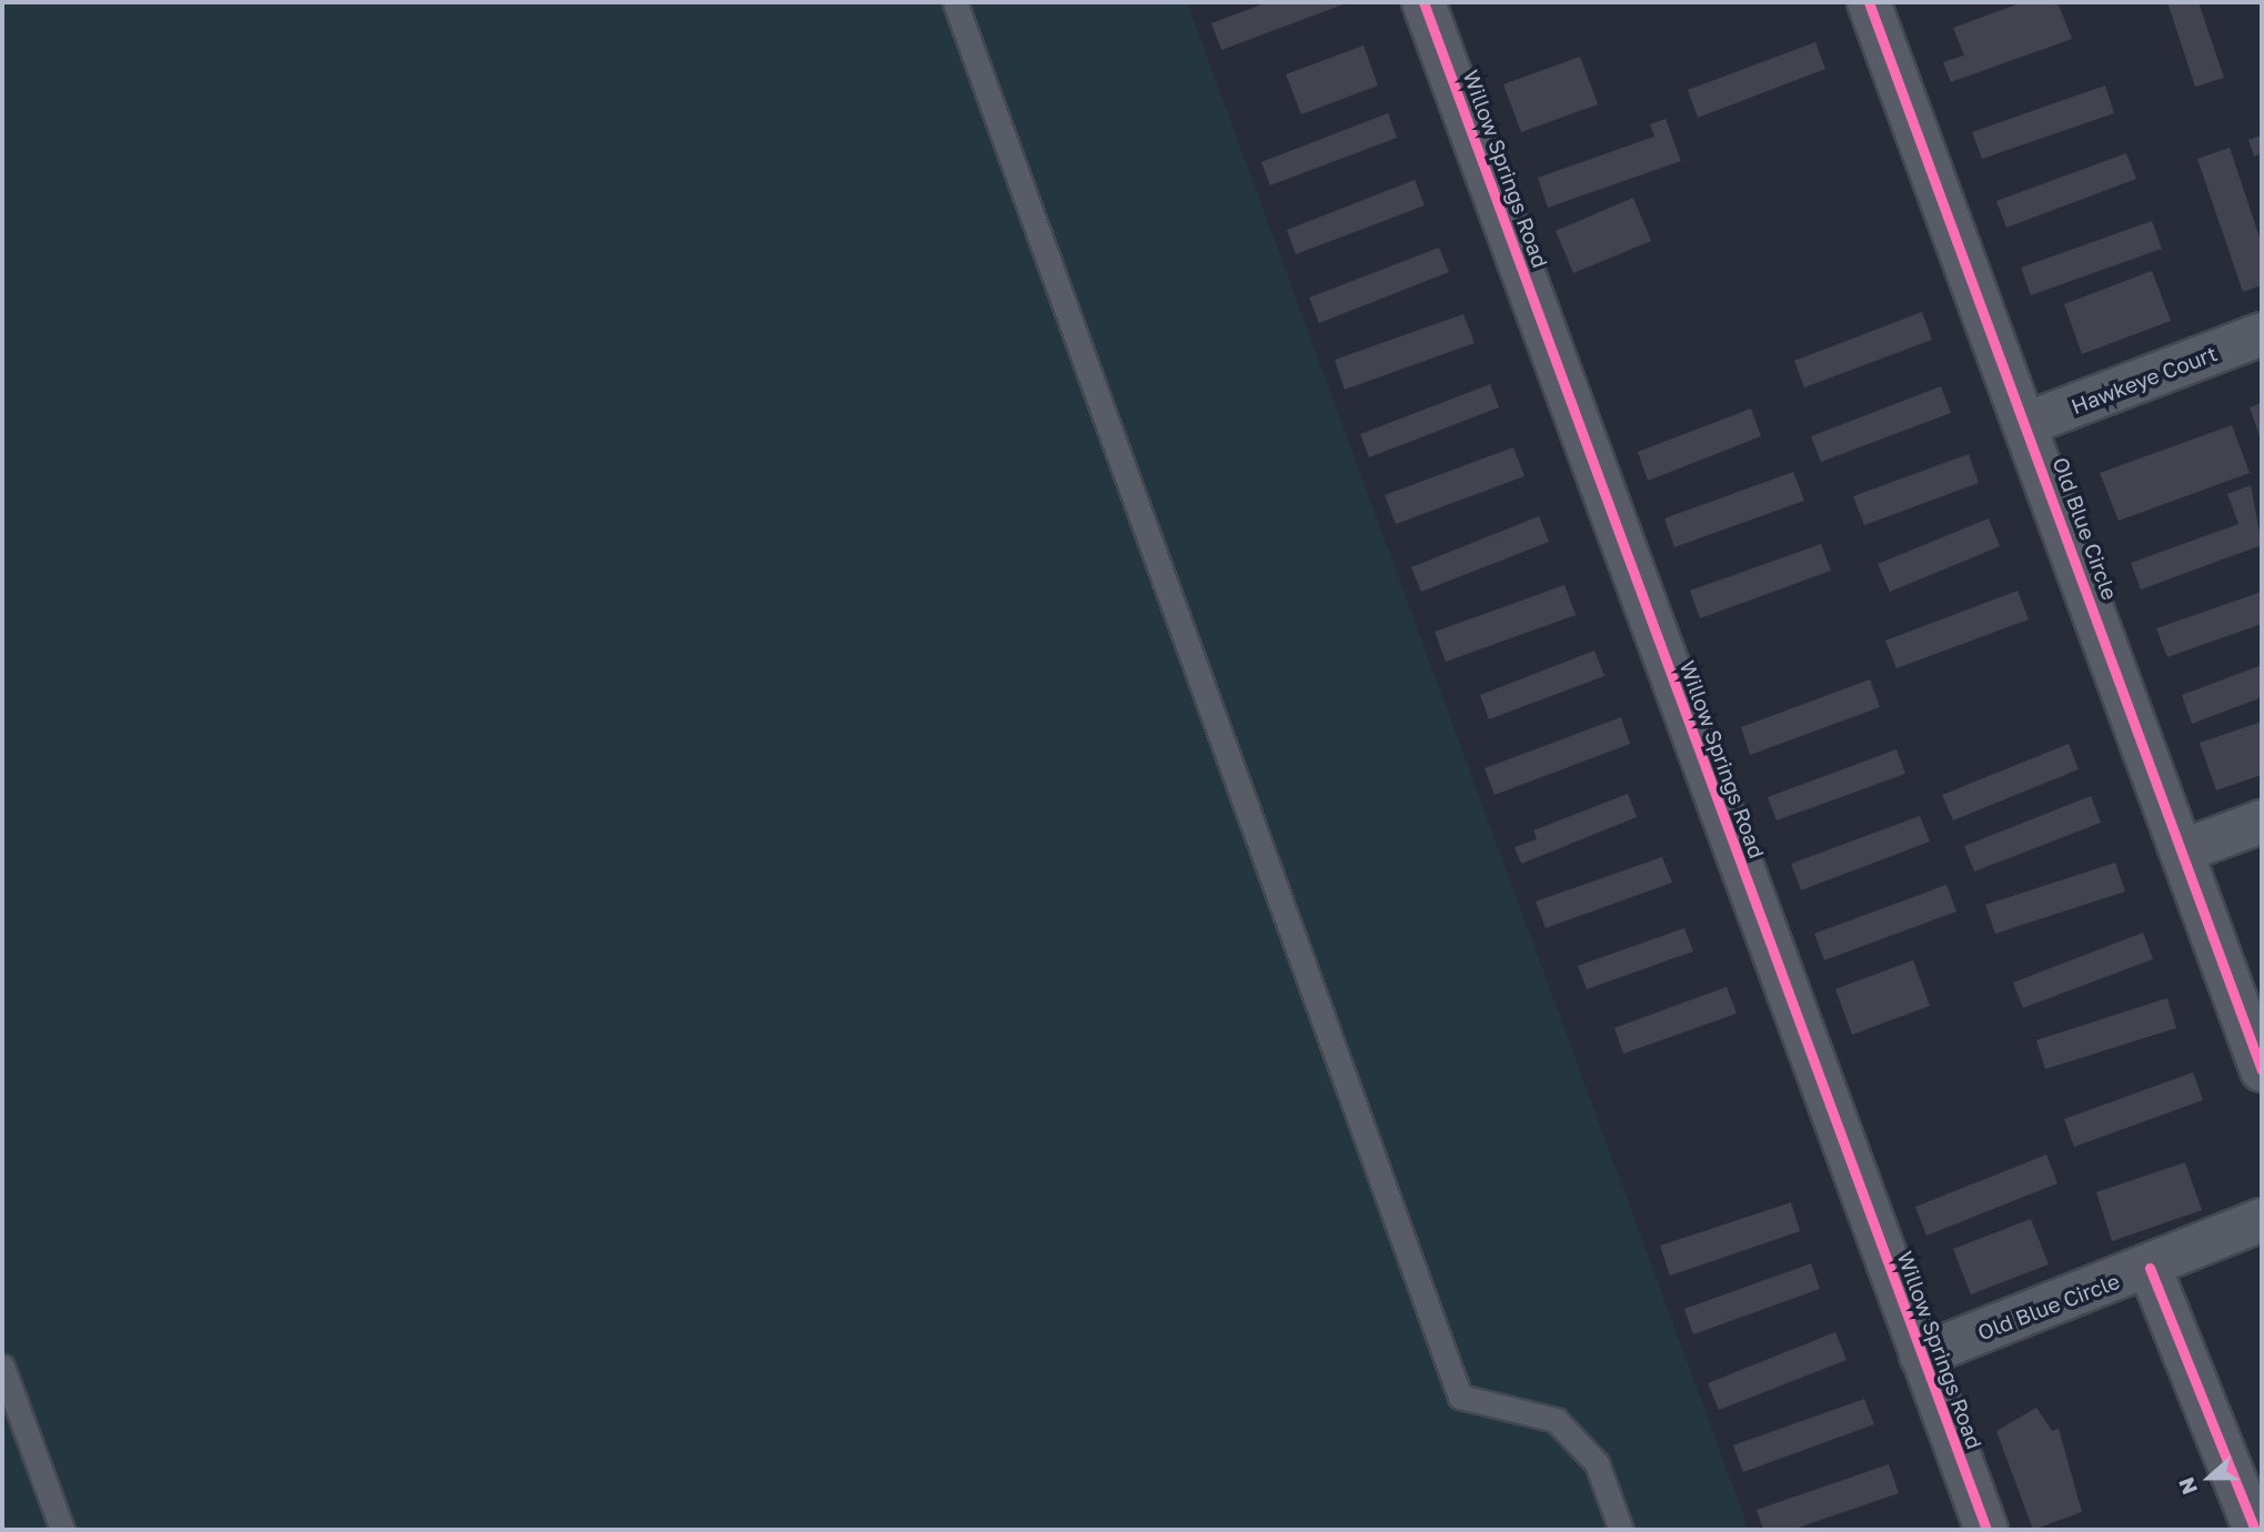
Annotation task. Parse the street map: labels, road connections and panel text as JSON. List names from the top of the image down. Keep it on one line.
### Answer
{"streets":{"street":["Willow Springs Road","Hawkeye Court","Old Blue Circle"]},"crossings":[["Willow Springs Road","Old Blue Circle"],["Hawkeye Court","Old Blue Circle"]],"north":"left"}
